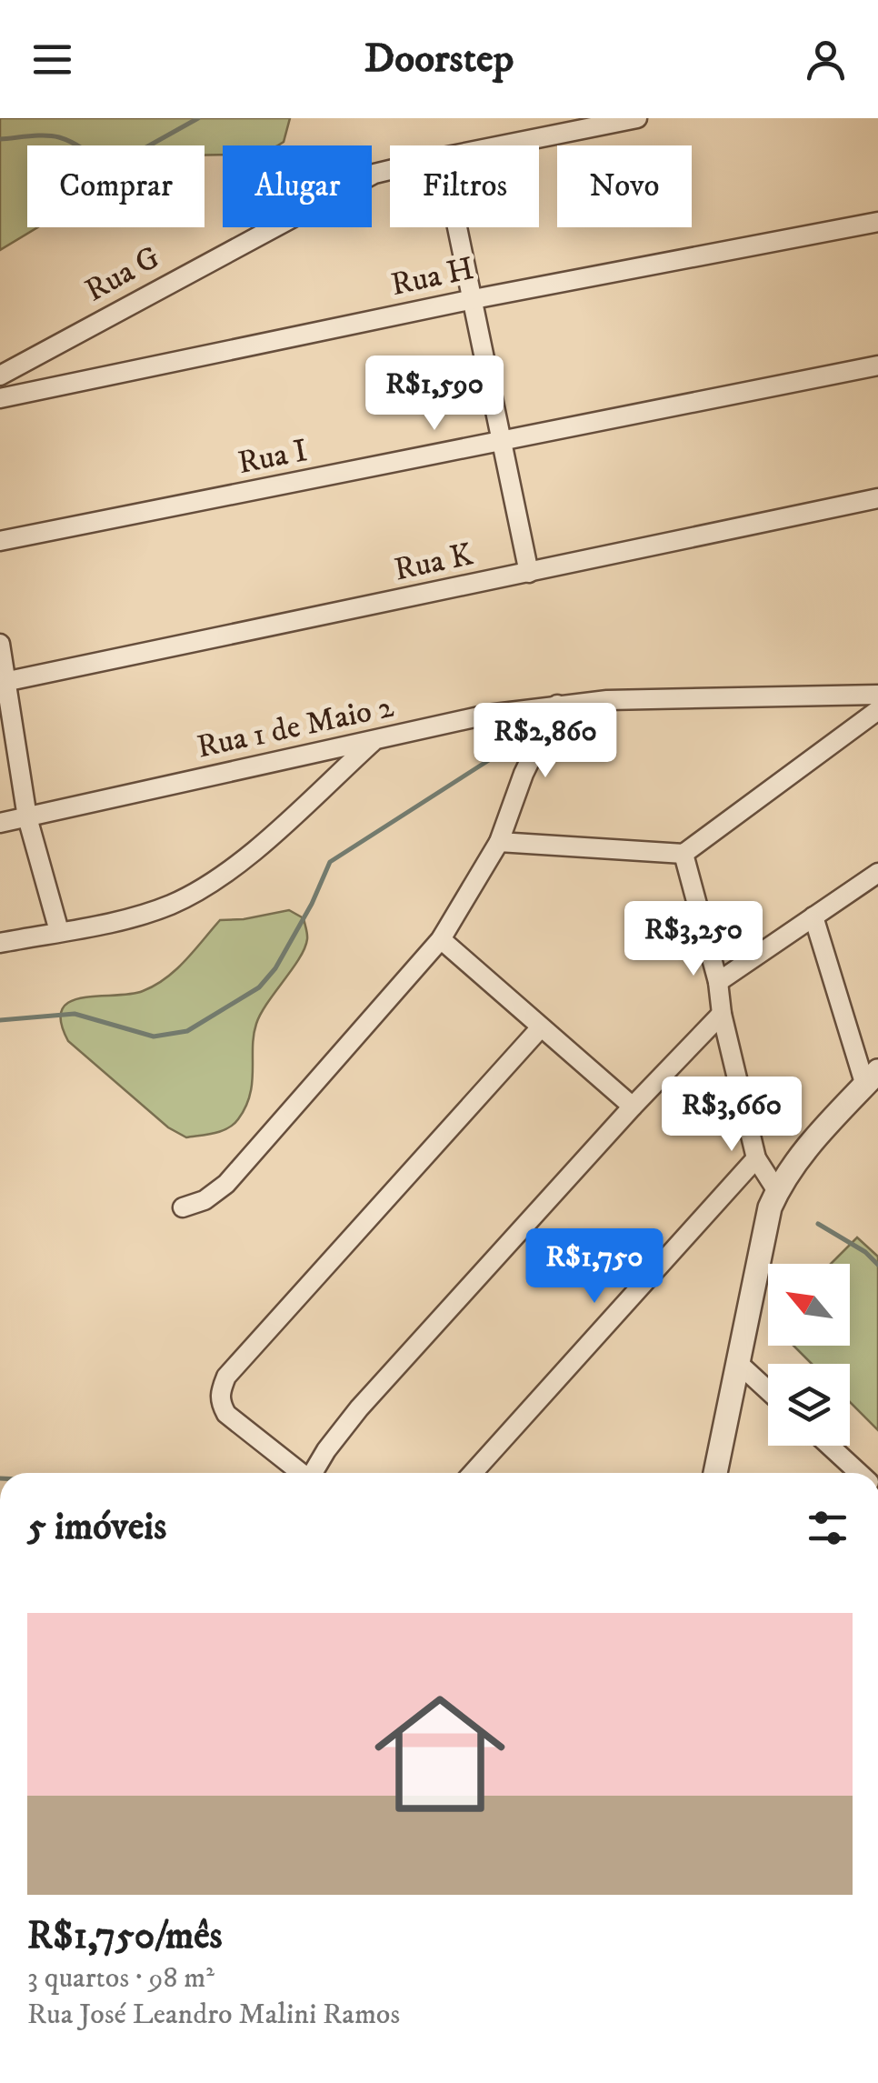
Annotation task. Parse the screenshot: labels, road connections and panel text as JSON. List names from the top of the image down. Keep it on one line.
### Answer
{"streets":{"street":["Rua G","Rua H","Rua I","Rua K","Rua 1 de Maio 2"]},"north":"top left","page":{"header":"Doorstep","chip":["Comprar","Alugar","Filtros","Novo"],"price":["R$1,590","R$2,860","R$3,250","R$3,660","R$1,750"],"heading":"5 imóveis","list":[{"name":"R$1,750/mês","note":"3 quartos · 98 m² · Rua José Leandro Malini Ramos"}]}}
